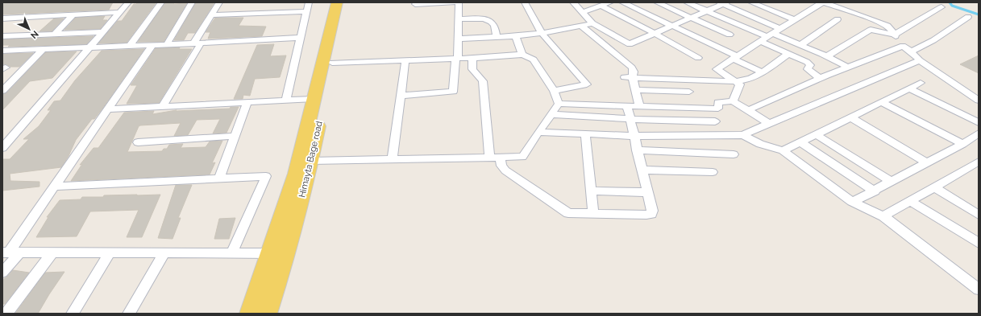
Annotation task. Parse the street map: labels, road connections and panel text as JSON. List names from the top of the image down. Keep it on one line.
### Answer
{"streets":{"main road":["Himayta Bage road"]},"north":"bottom right"}
